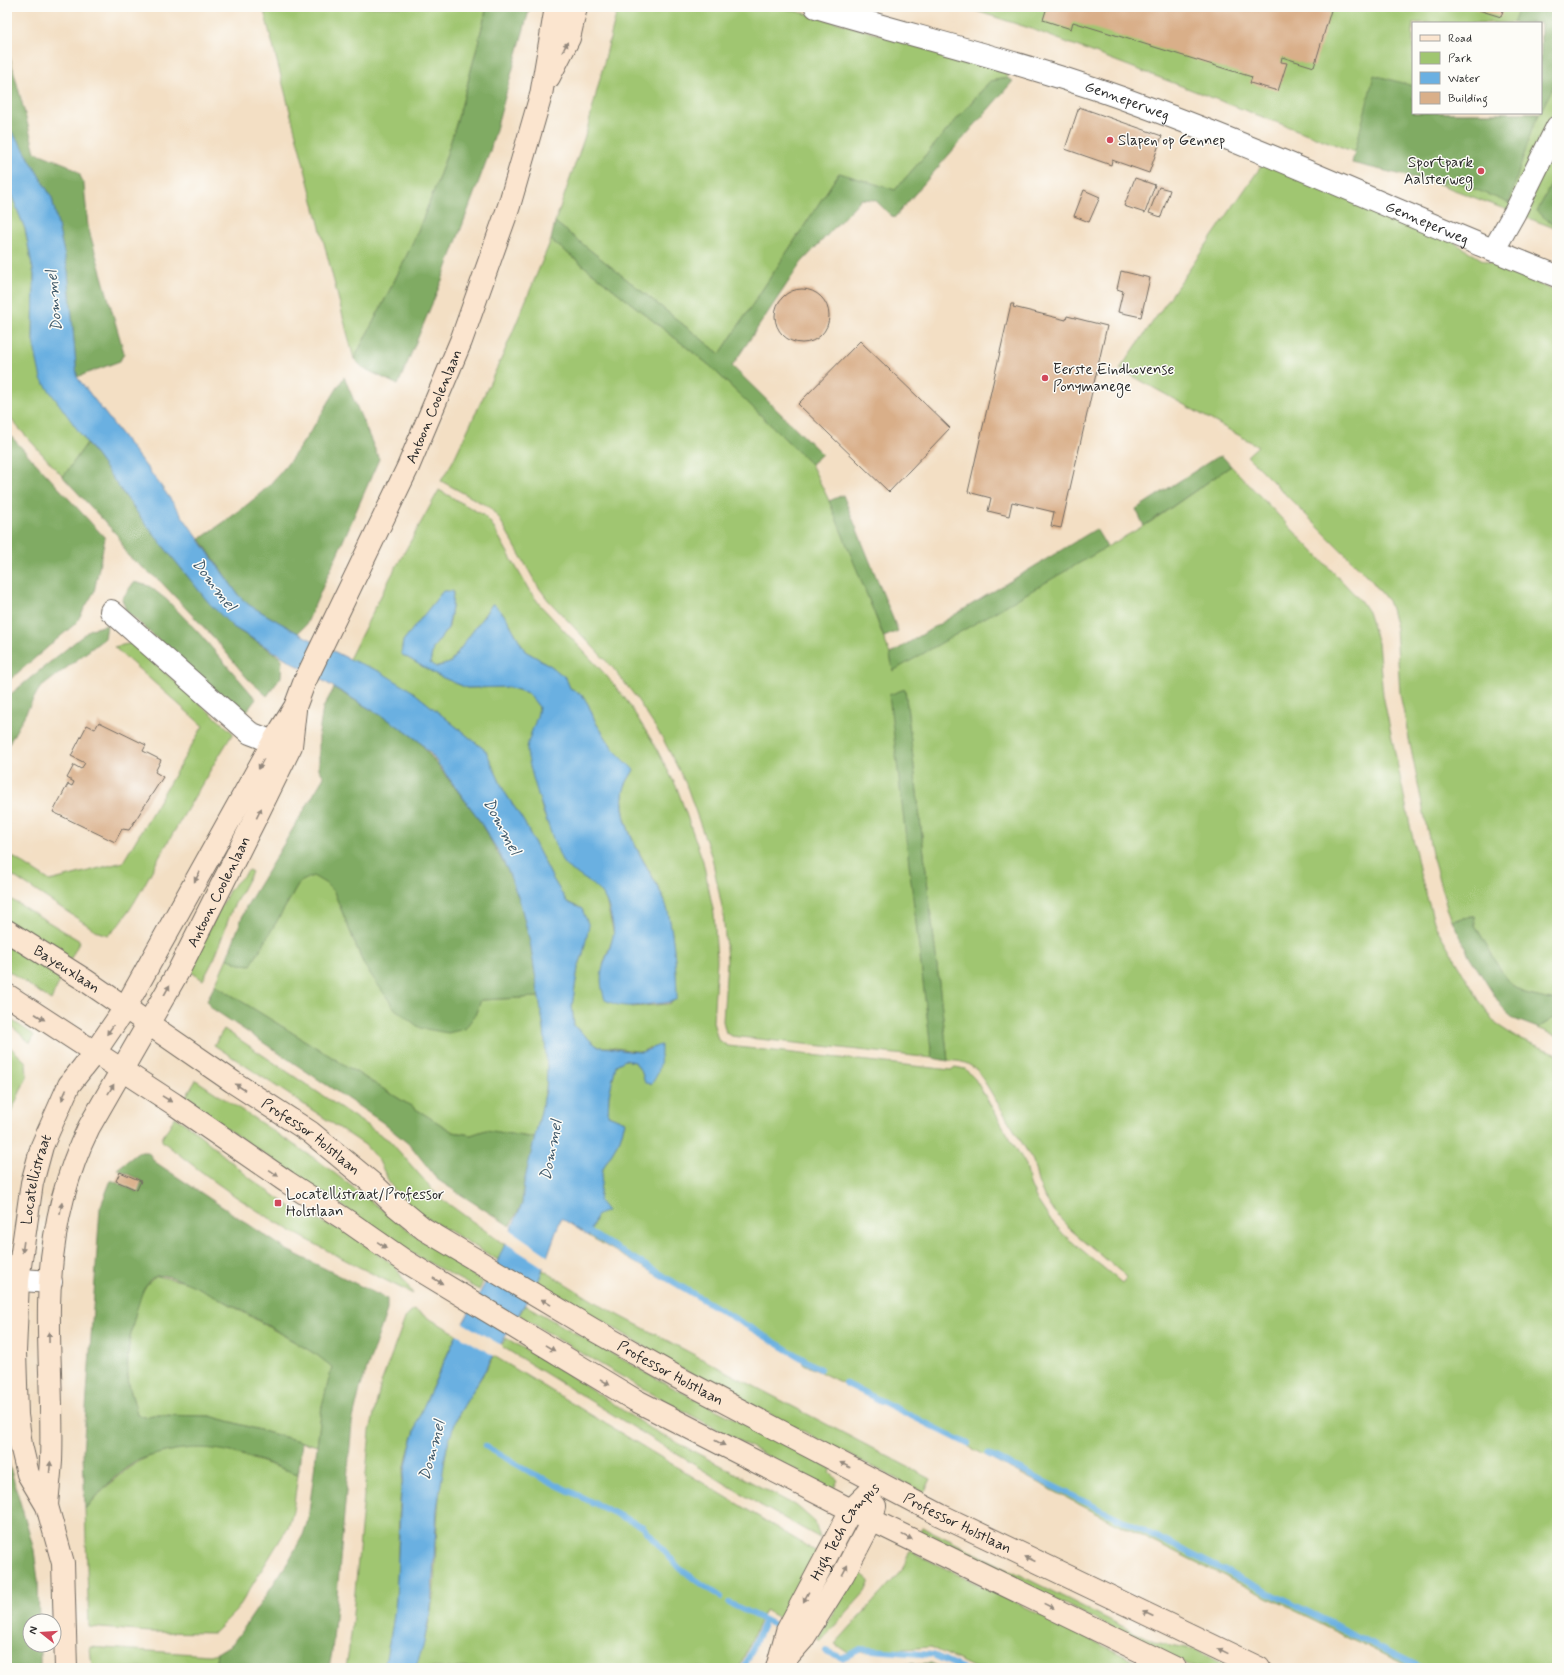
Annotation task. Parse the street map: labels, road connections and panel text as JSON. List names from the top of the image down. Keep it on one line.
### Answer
{"streets":{"main road":["Antoon Coolenlaan","Bayeuxlaan","Professor Holstlaan","Locatellistraat","High Tech Campus"],"street":["Genneperweg"]},"crossings":[["Antoon Coolenlaan","Bayeuxlaan"],["Antoon Coolenlaan","Professor Holstlaan"],["Antoon Coolenlaan","Locatellistraat"],["Bayeuxlaan","Professor Holstlaan"],["Professor Holstlaan","High Tech Campus"]],"water":["Dommel"],"places":{"other":["Slapen op Gennep","Sportpark Aalsterweg","Eerste Eindhovense Ponymanege"],"transit":["Locatellistraat/Professor Holstlaan"]},"legend":["Road","Park","Water","Building"],"north":"left"}
